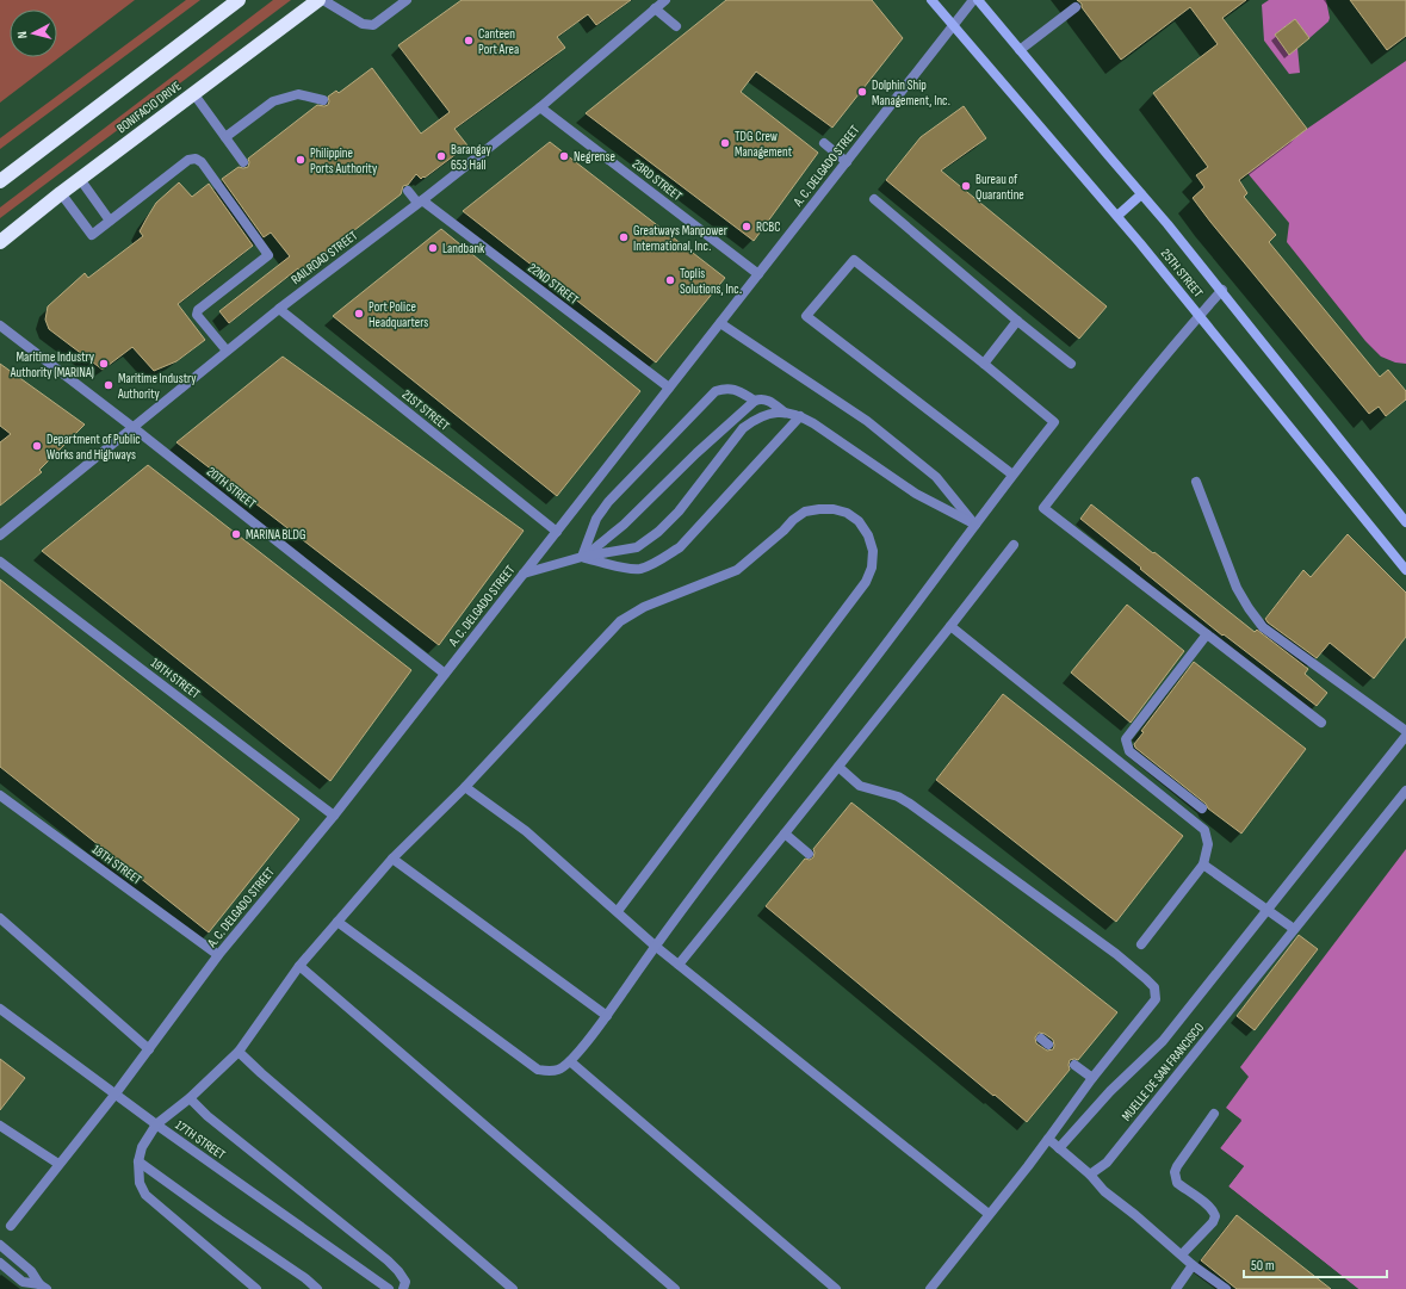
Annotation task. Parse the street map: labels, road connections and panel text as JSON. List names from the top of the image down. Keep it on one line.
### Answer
{"streets":{"highway":["BONIFACIO DRIVE"],"street":["A. C. DELGADO STREET","23RD STREET","RAILROAD STREET","25TH STREET","22ND STREET","21ST STREET","20TH STREET","19TH STREET","18TH STREET","MUELLE DE SAN FRANCISCO","17TH STREET"]},"crossings":[["A. C. DELGADO STREET","23RD STREET"],["A. C. DELGADO STREET","25TH STREET"],["A. C. DELGADO STREET","22ND STREET"],["A. C. DELGADO STREET","21ST STREET"],["A. C. DELGADO STREET","20TH STREET"],["A. C. DELGADO STREET","19TH STREET"],["A. C. DELGADO STREET","18TH STREET"],["A. C. DELGADO STREET","17TH STREET"],["23RD STREET","RAILROAD STREET"],["RAILROAD STREET","22ND STREET"],["RAILROAD STREET","21ST STREET"],["RAILROAD STREET","20TH STREET"]],"places":["Canteen Port Area","Dolphin Ship Management, Inc.","TDG Crew Management","Barangay 653 Hall","Negrense","Philippine Ports Authority","Bureau of Quarantine","RCBC","Greatways Manpower International, Inc.","Landbank","Toplis Solutions, Inc.","Port Police Headquarters","Maritime Industry Authority (MARINA)","Maritime Industry Authority","Department of Public Works and Highways","MARINA BLDG"],"scale_bar":"50 m","north":"left"}
